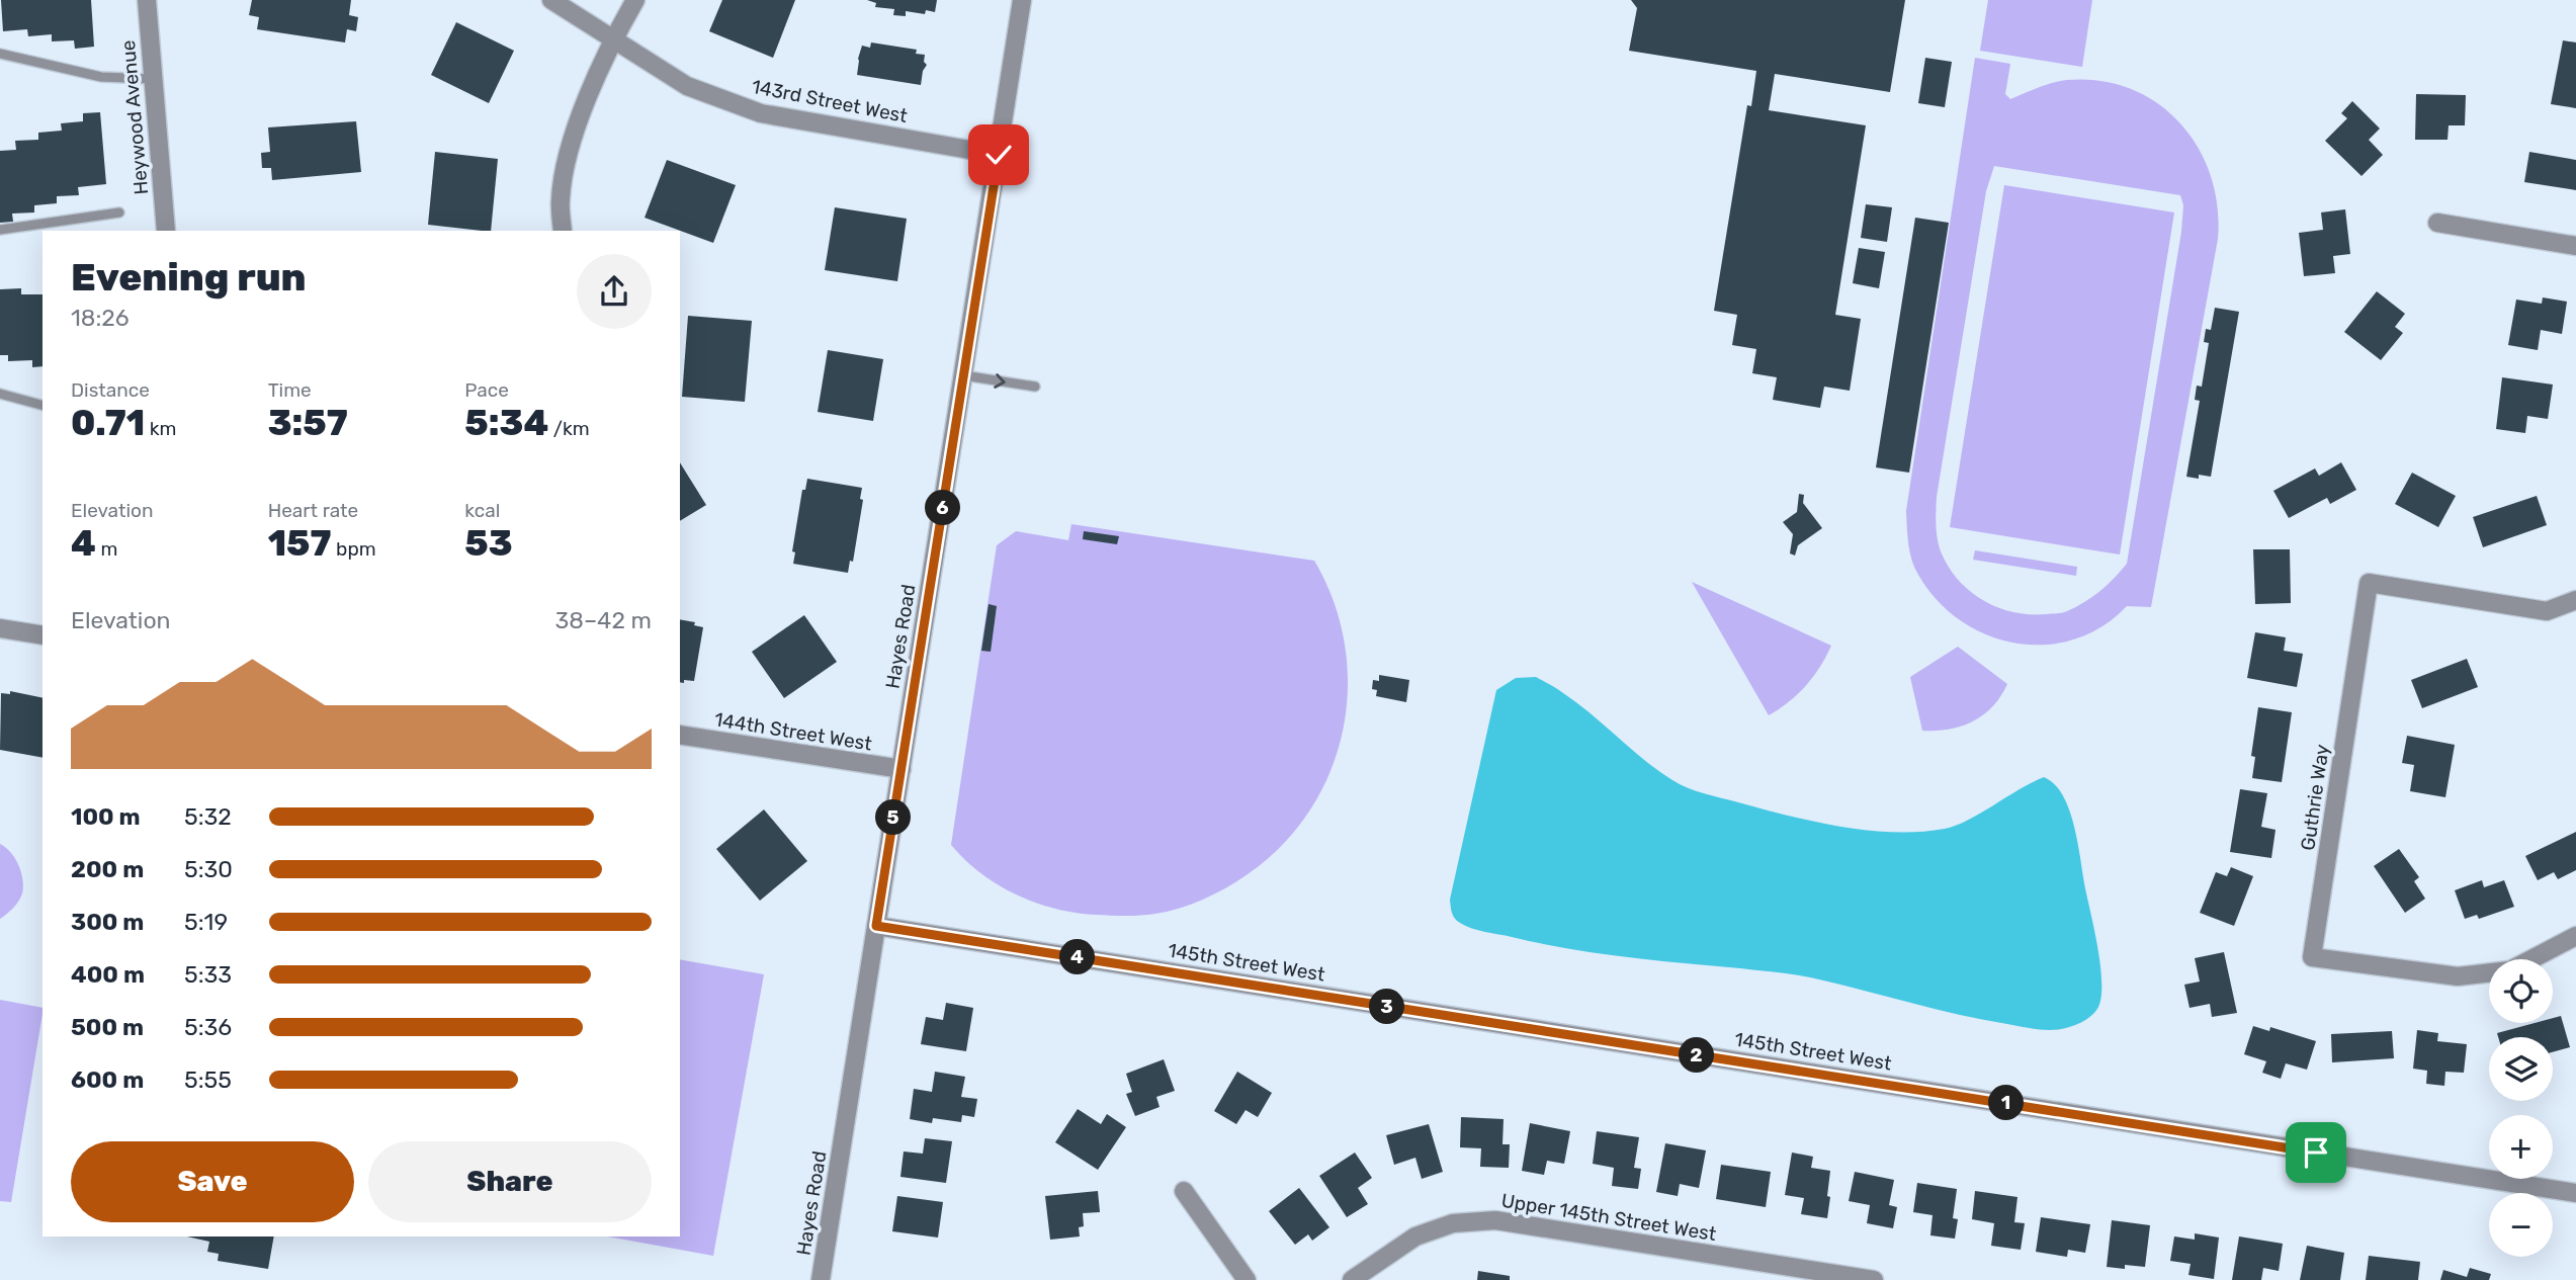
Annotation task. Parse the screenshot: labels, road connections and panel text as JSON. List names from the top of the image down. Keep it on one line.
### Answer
{"streets":{"street":["143rd Street West","Heywood Avenue","Hayes Road","144th Street West","Guthrie Way","145th Street West","Upper 145th Street West"]},"crossings":[["143rd Street West","Hayes Road"],["Hayes Road","144th Street West"],["Hayes Road","145th Street West"]],"page":{"heading":["Evening run","18:26"],"stats":[["Distance","0.71 km"],["Time","3:57"],["Pace","5:34 /km"],["Elevation","4 m"],["Heart rate","157 bpm"],["kcal","53"]],"pins":["6","5","4","3","2","1"],"chart":["Elevation","38–42 m"],"list":[{"name":"100 m","note":"5:32"},{"name":"200 m","note":"5:30"},{"name":"300 m","note":"5:19"},{"name":"400 m","note":"5:33"},{"name":"500 m","note":"5:36"},{"name":"600 m","note":"5:55"}],"map_buttons":["+","−"],"buttons":["Save","Share"]}}
